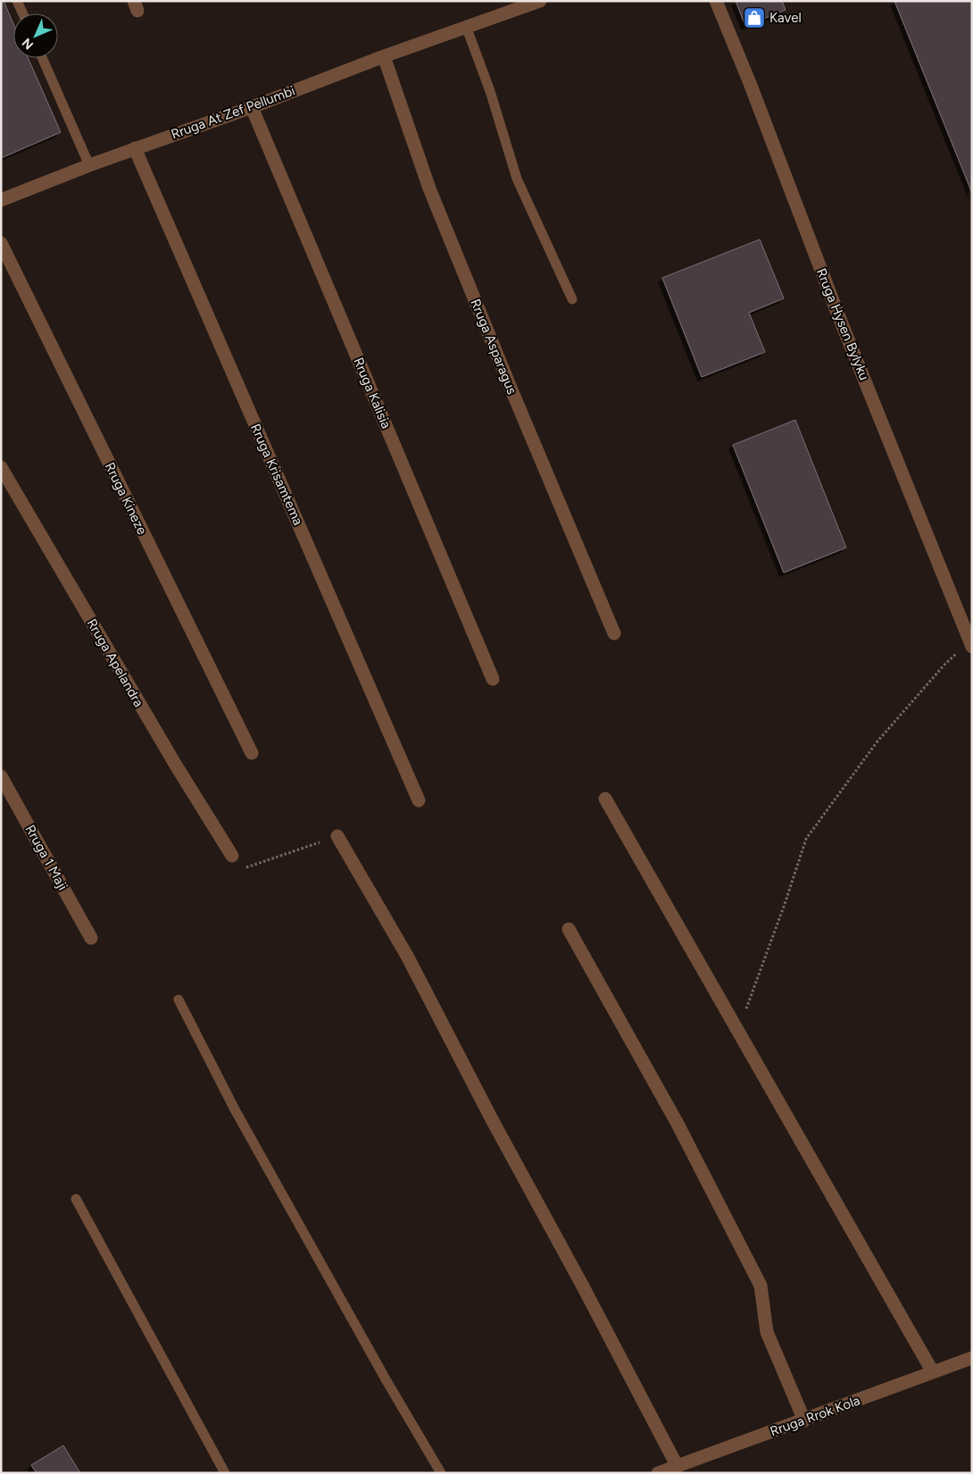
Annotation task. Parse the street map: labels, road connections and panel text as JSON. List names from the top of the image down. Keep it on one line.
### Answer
{"streets":{"street":["Rruga At Zef Pellumbi","Rruga Hysen Bylyku","Rruga Asparagus","Rruga Kalisia","Rruga Krisamtema","Rruga Kineze","Rruga Apelandra","Rruga 1 Maji","Rruga Rrok Kola"]},"crossings":[["Rruga At Zef Pellumbi","Rruga Asparagus"],["Rruga At Zef Pellumbi","Rruga Kalisia"],["Rruga At Zef Pellumbi","Rruga Krisamtema"]],"places":{"shop":["Kavel"]},"north":"bottom left"}
